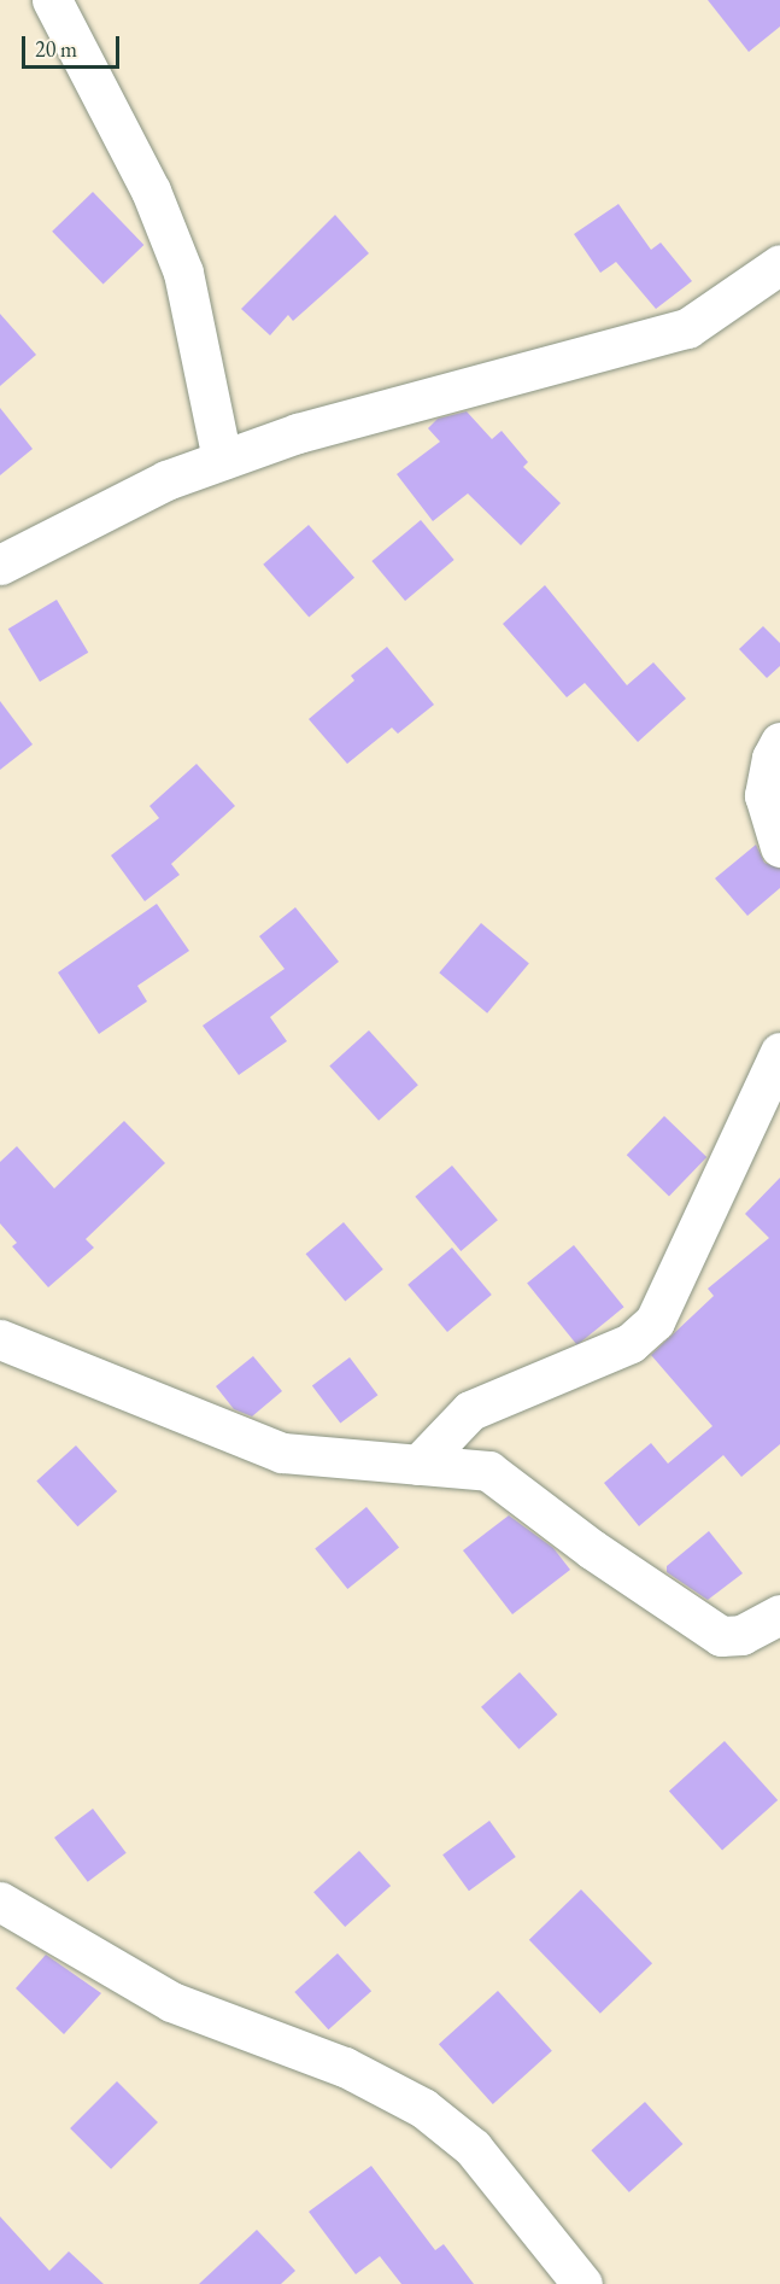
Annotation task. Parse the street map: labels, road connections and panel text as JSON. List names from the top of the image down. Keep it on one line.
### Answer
{"scale_bar":"20 m"}
